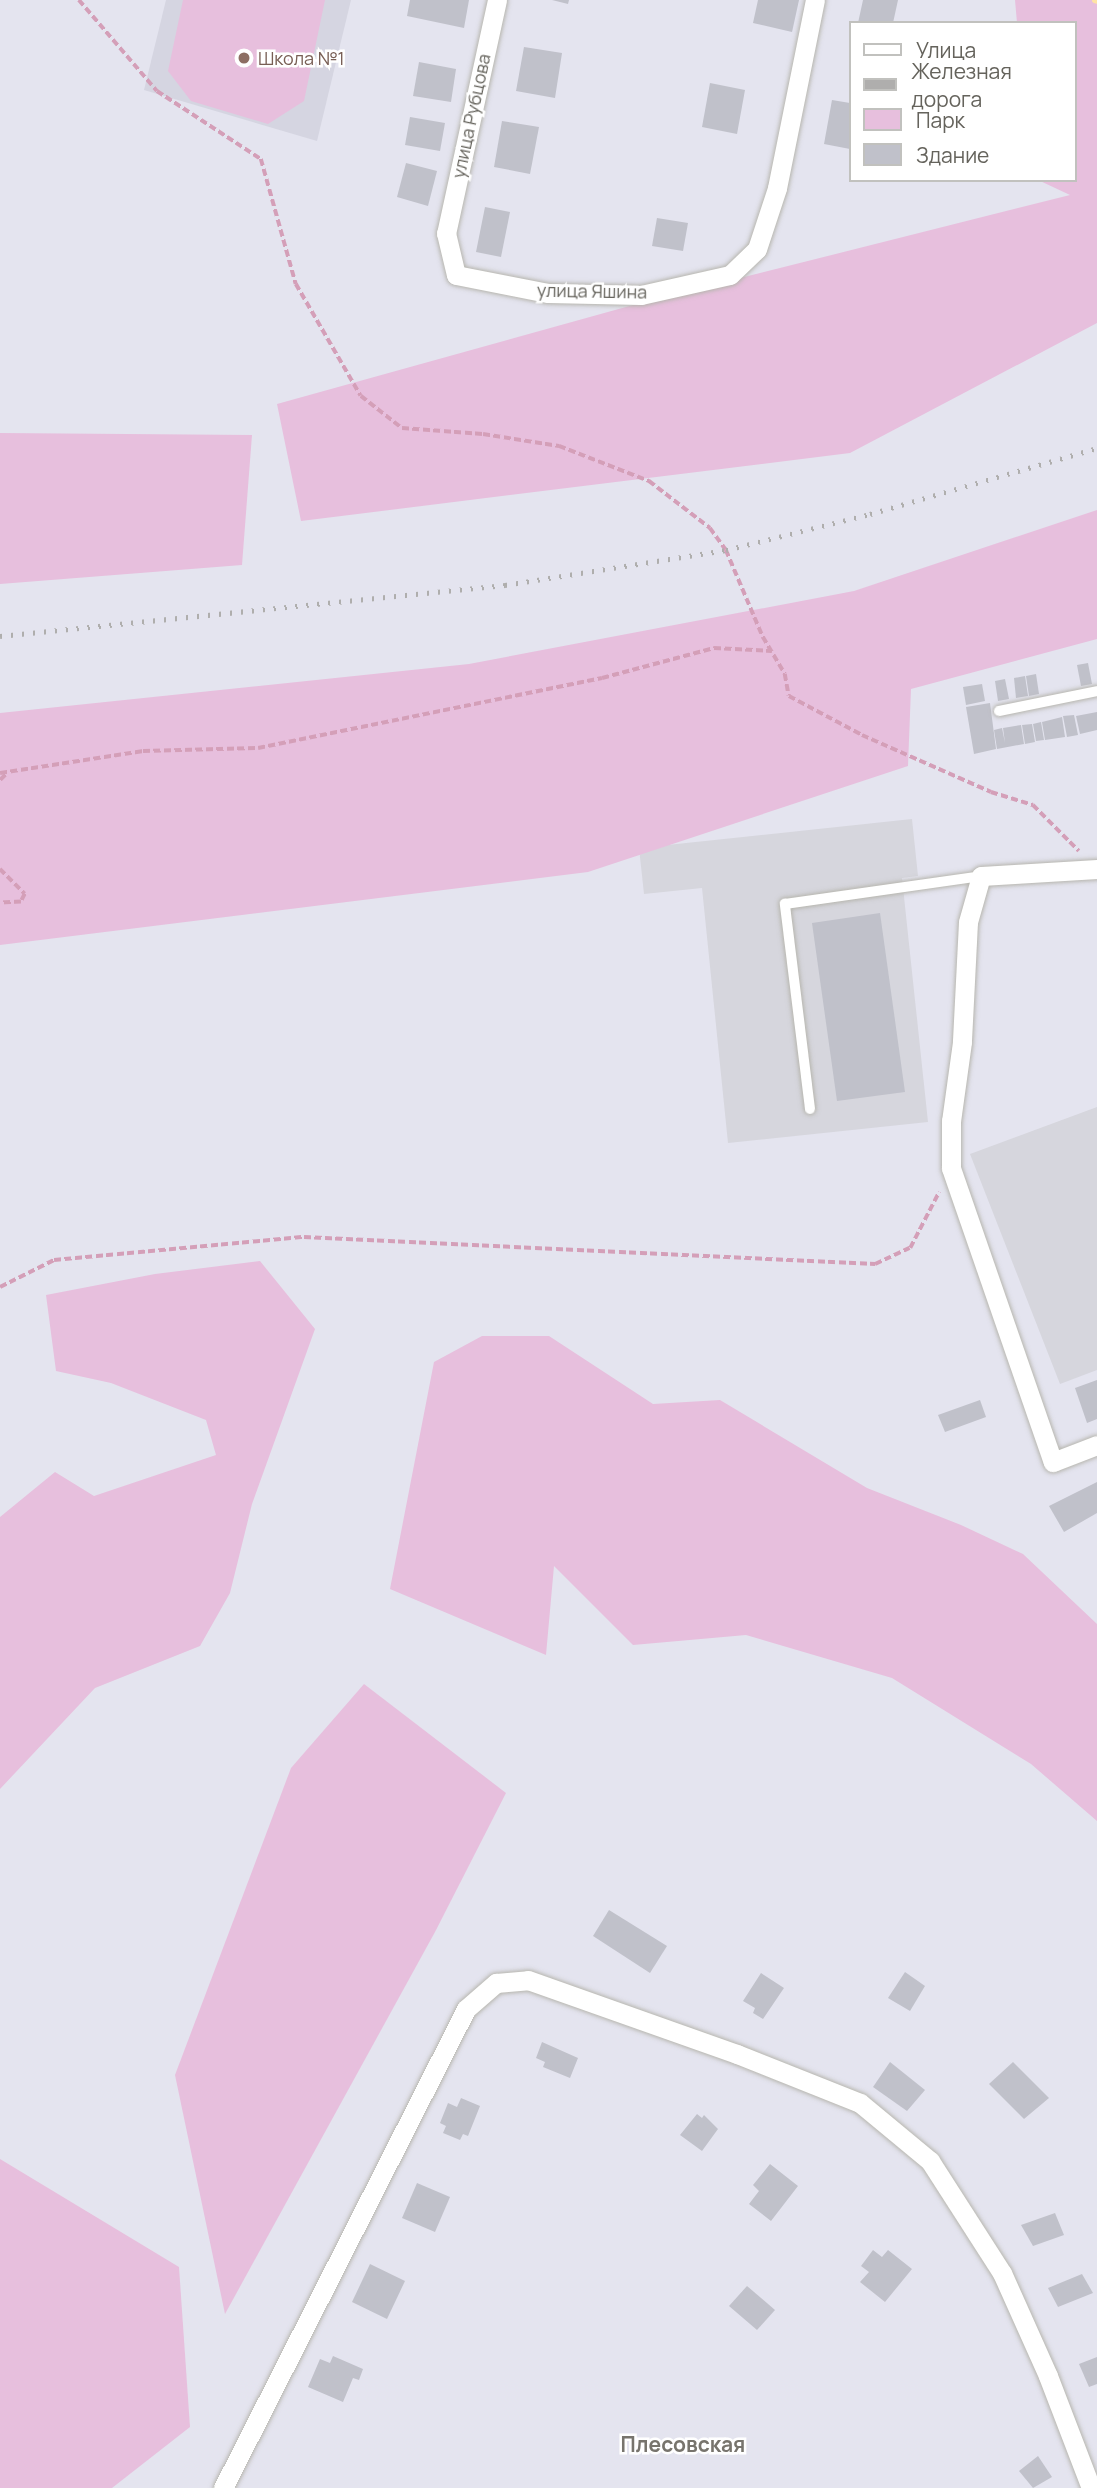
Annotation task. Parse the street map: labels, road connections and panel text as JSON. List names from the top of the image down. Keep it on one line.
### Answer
{"streets":{"street":["улица Рубцова","улица Яшина"]},"crossings":[["улица Рубцова","улица Яшина"]],"districts":["Плесовская"],"places":["Школа №1"],"legend":["Улица","Железная дорога","Парк","Здание"]}
